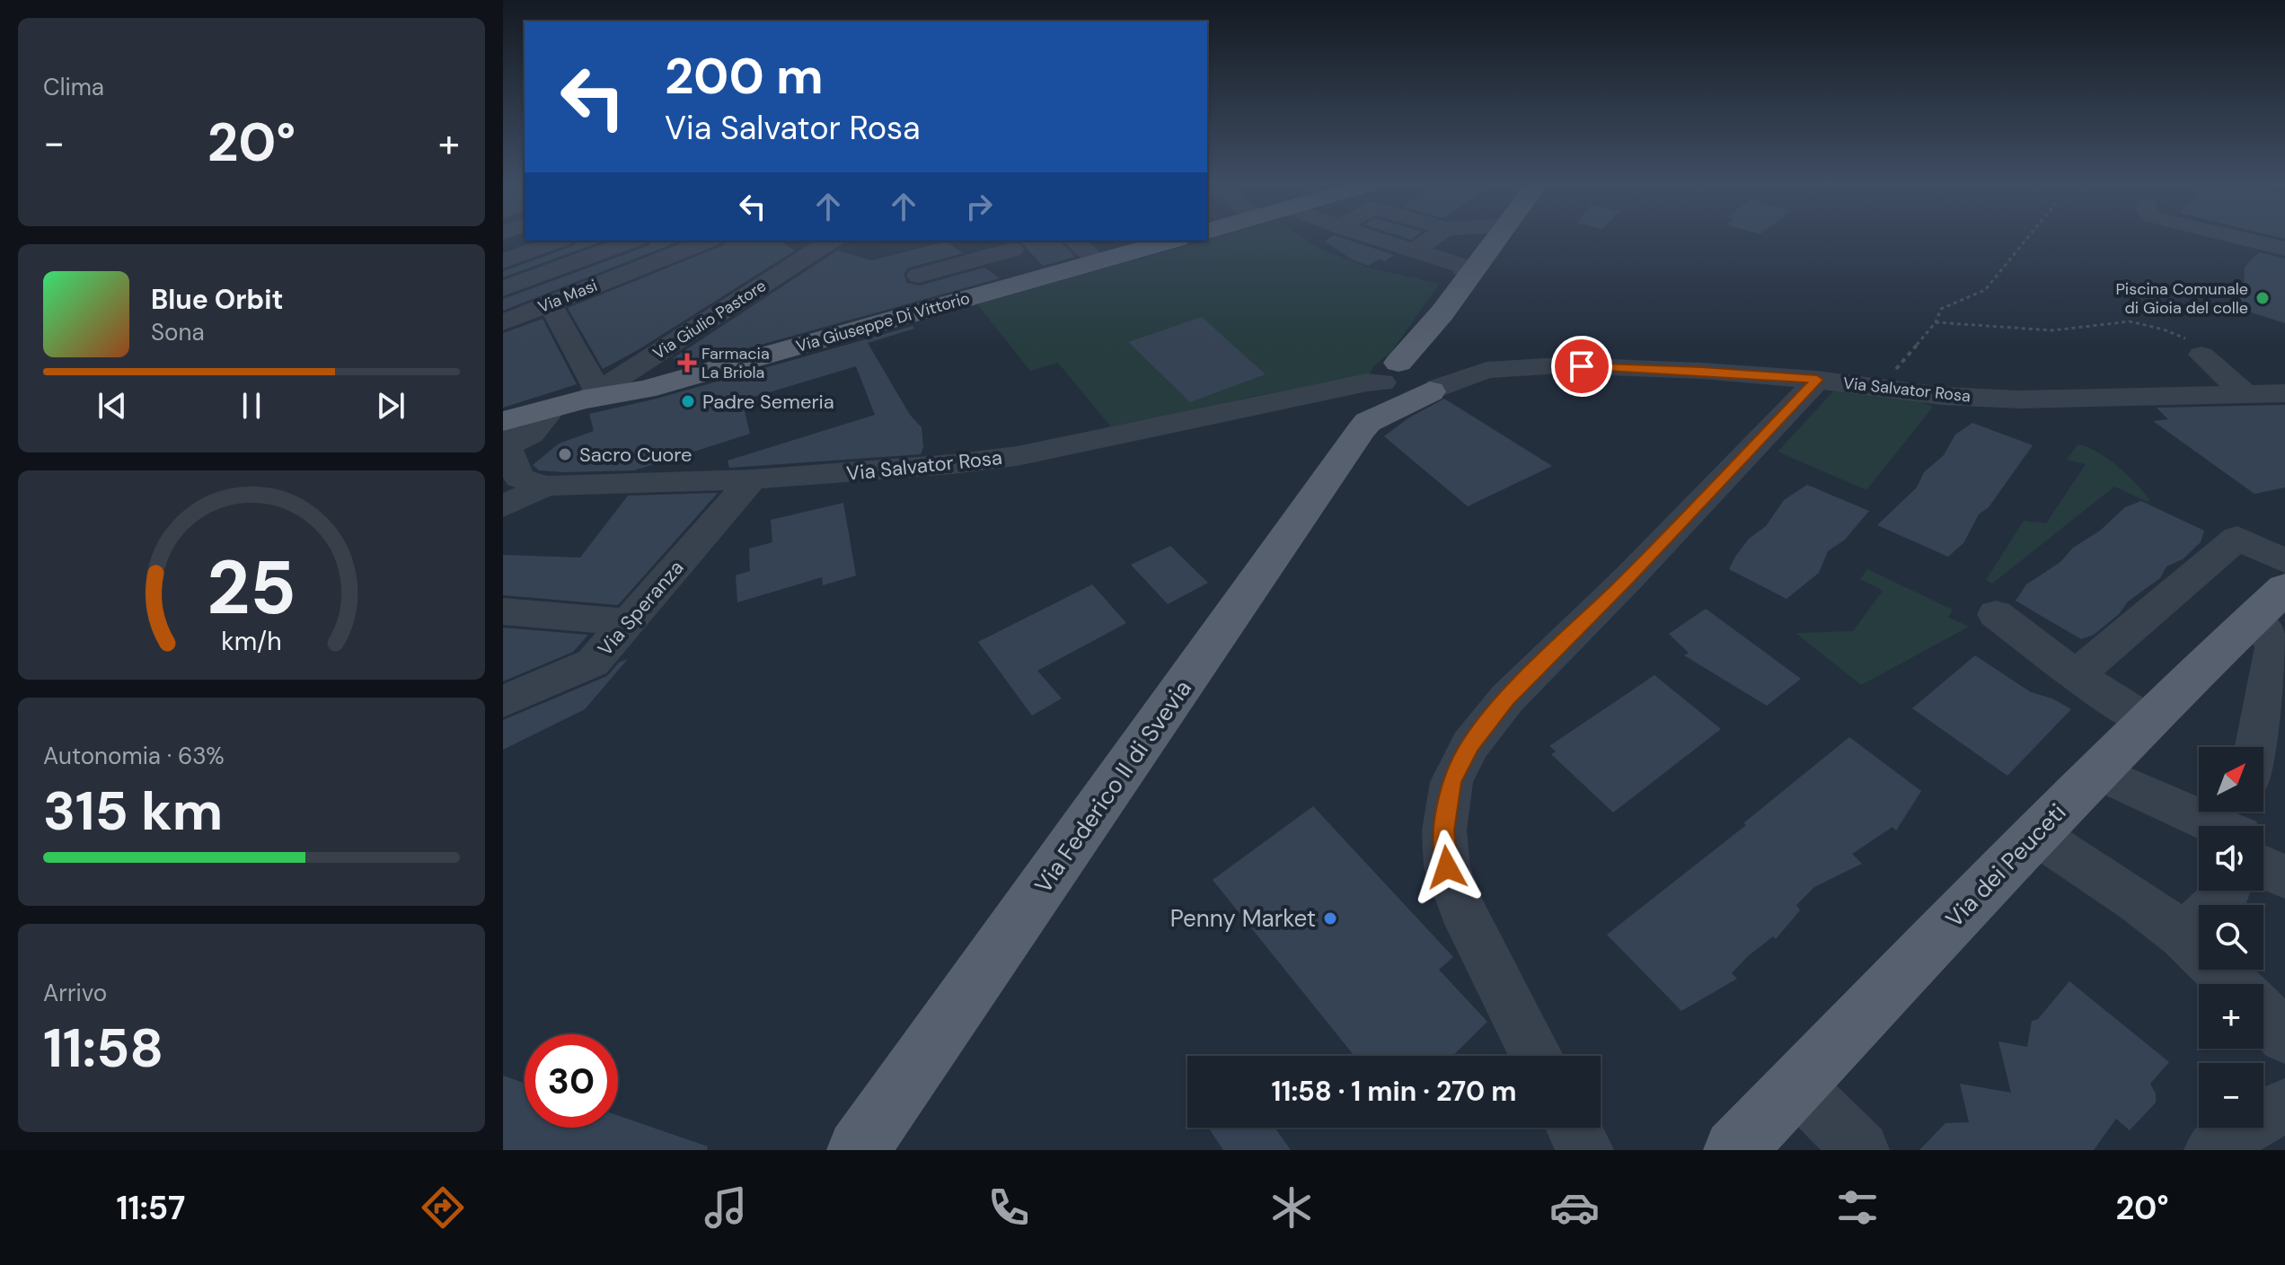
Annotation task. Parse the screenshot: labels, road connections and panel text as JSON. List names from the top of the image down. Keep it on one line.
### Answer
{"streets":{"main road":["Via Giuseppe Di Vittorio","Via Federico II di Svevia","Via dei Peuceti"],"street":["Via Masi","Via Giulio Pastore","Via Salvator Rosa","Via Speranza"]},"crossings":[["Via Giulio Pastore","Via Giuseppe Di Vittorio"],["Via Salvator Rosa","Via Speranza"],["Via Salvator Rosa","Via Federico II di Svevia"]],"places":{"other":["Piscina Comunale di Gioia del colle","Padre Semeria","Sacro Cuore","Penny Market"],"health":["Farmacia La Briola"]},"north":"top right","page":{"tile":["Clima",["Autonomia · 63%","315 km"],["Arrivo","11:58"]],"turn":["200 m","Via Salvator Rosa"],"heat":["−","20°","+"],"song":["Blue Orbit","Sona"],"map_buttons":["+","−"],"limit":"30","trip":"11:58 · 1 min · 270 m","tabs":["11:57","20°"],"gauge":["25","km/h"]}}
